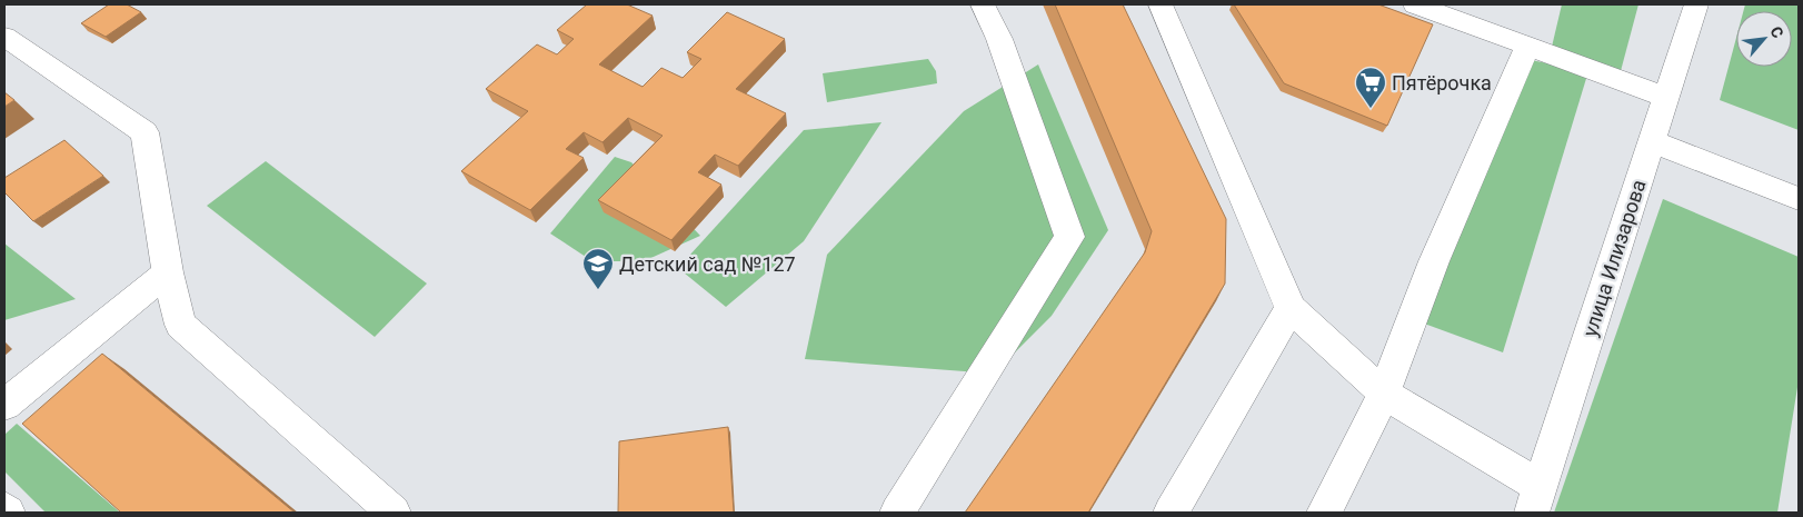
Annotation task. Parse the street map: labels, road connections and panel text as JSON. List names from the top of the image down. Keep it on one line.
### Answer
{"streets":{"street":["улица Илизарова"]},"places":{"supermarket":["Пятёрочка"],"school or university":["Детский сад №127"]},"north":"top right"}
